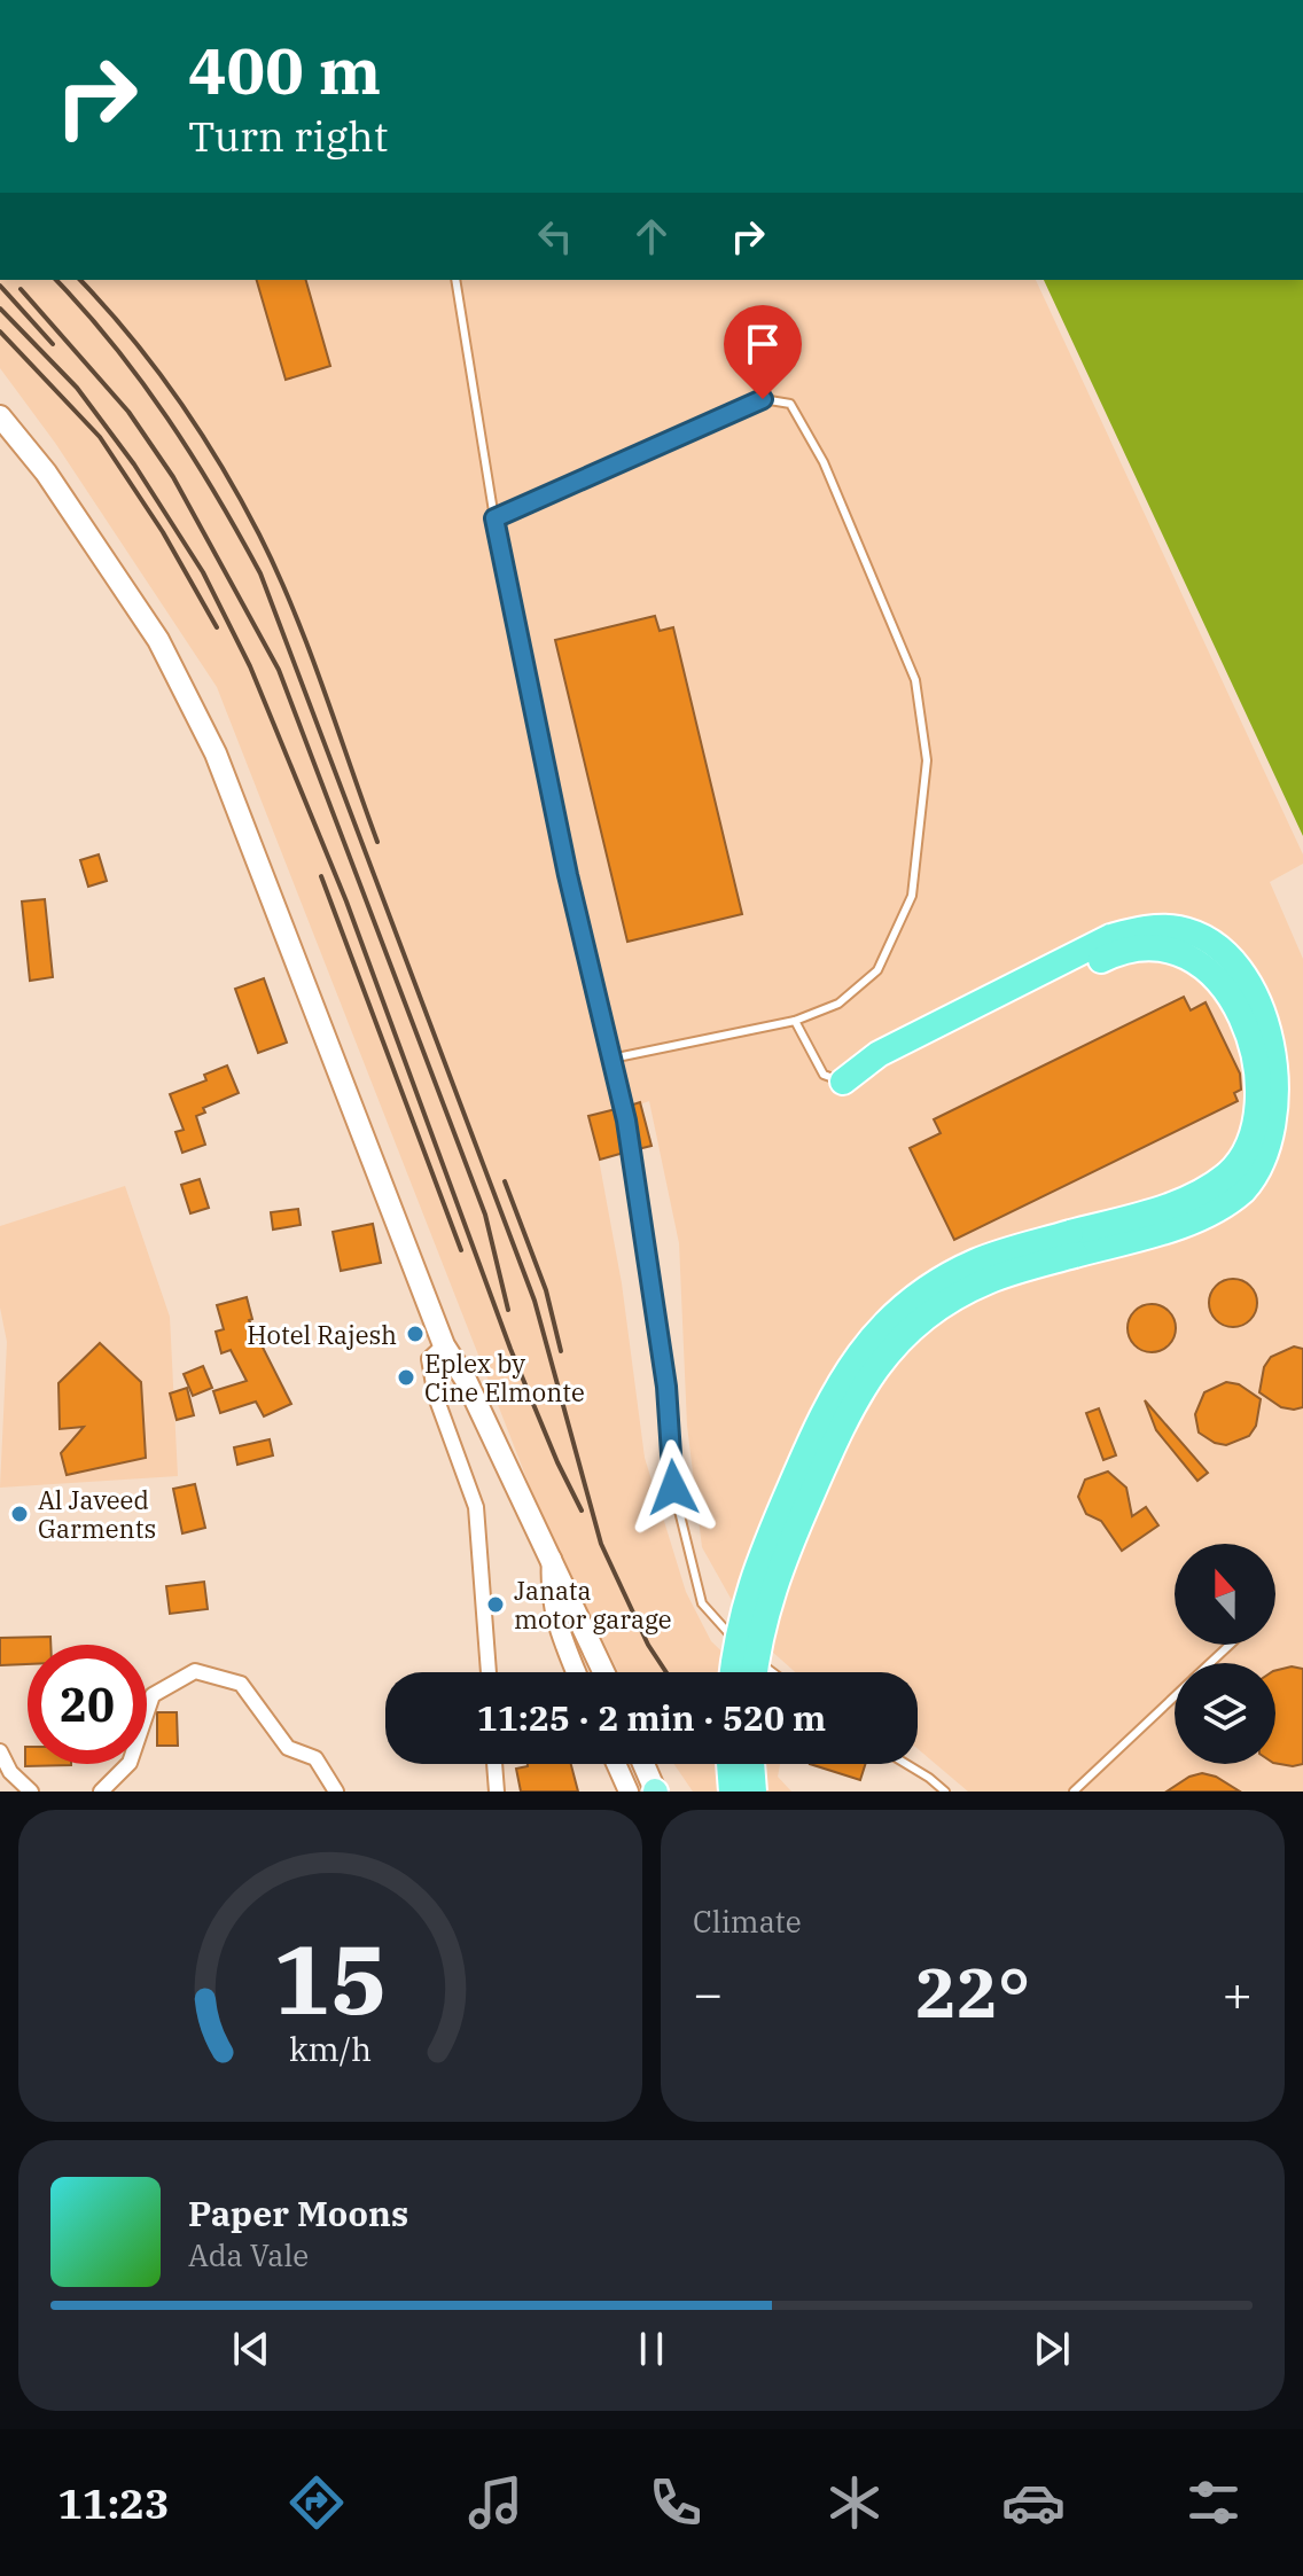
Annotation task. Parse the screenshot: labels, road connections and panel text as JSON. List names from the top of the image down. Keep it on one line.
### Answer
{"places":["Hotel Rajesh","Eplex by Cine Elmonte","Al Javeed Garments","Janata motor garage"],"north":"top","page":{"turn":["400 m","Turn right"],"limit":"20","trip":"11:25 · 2 min · 520 m","tile":"Climate","heat":["−","22°","+"],"song":["Paper Moons","Ada Vale"],"tabs":"11:23","gauge":["15","km/h"]}}
